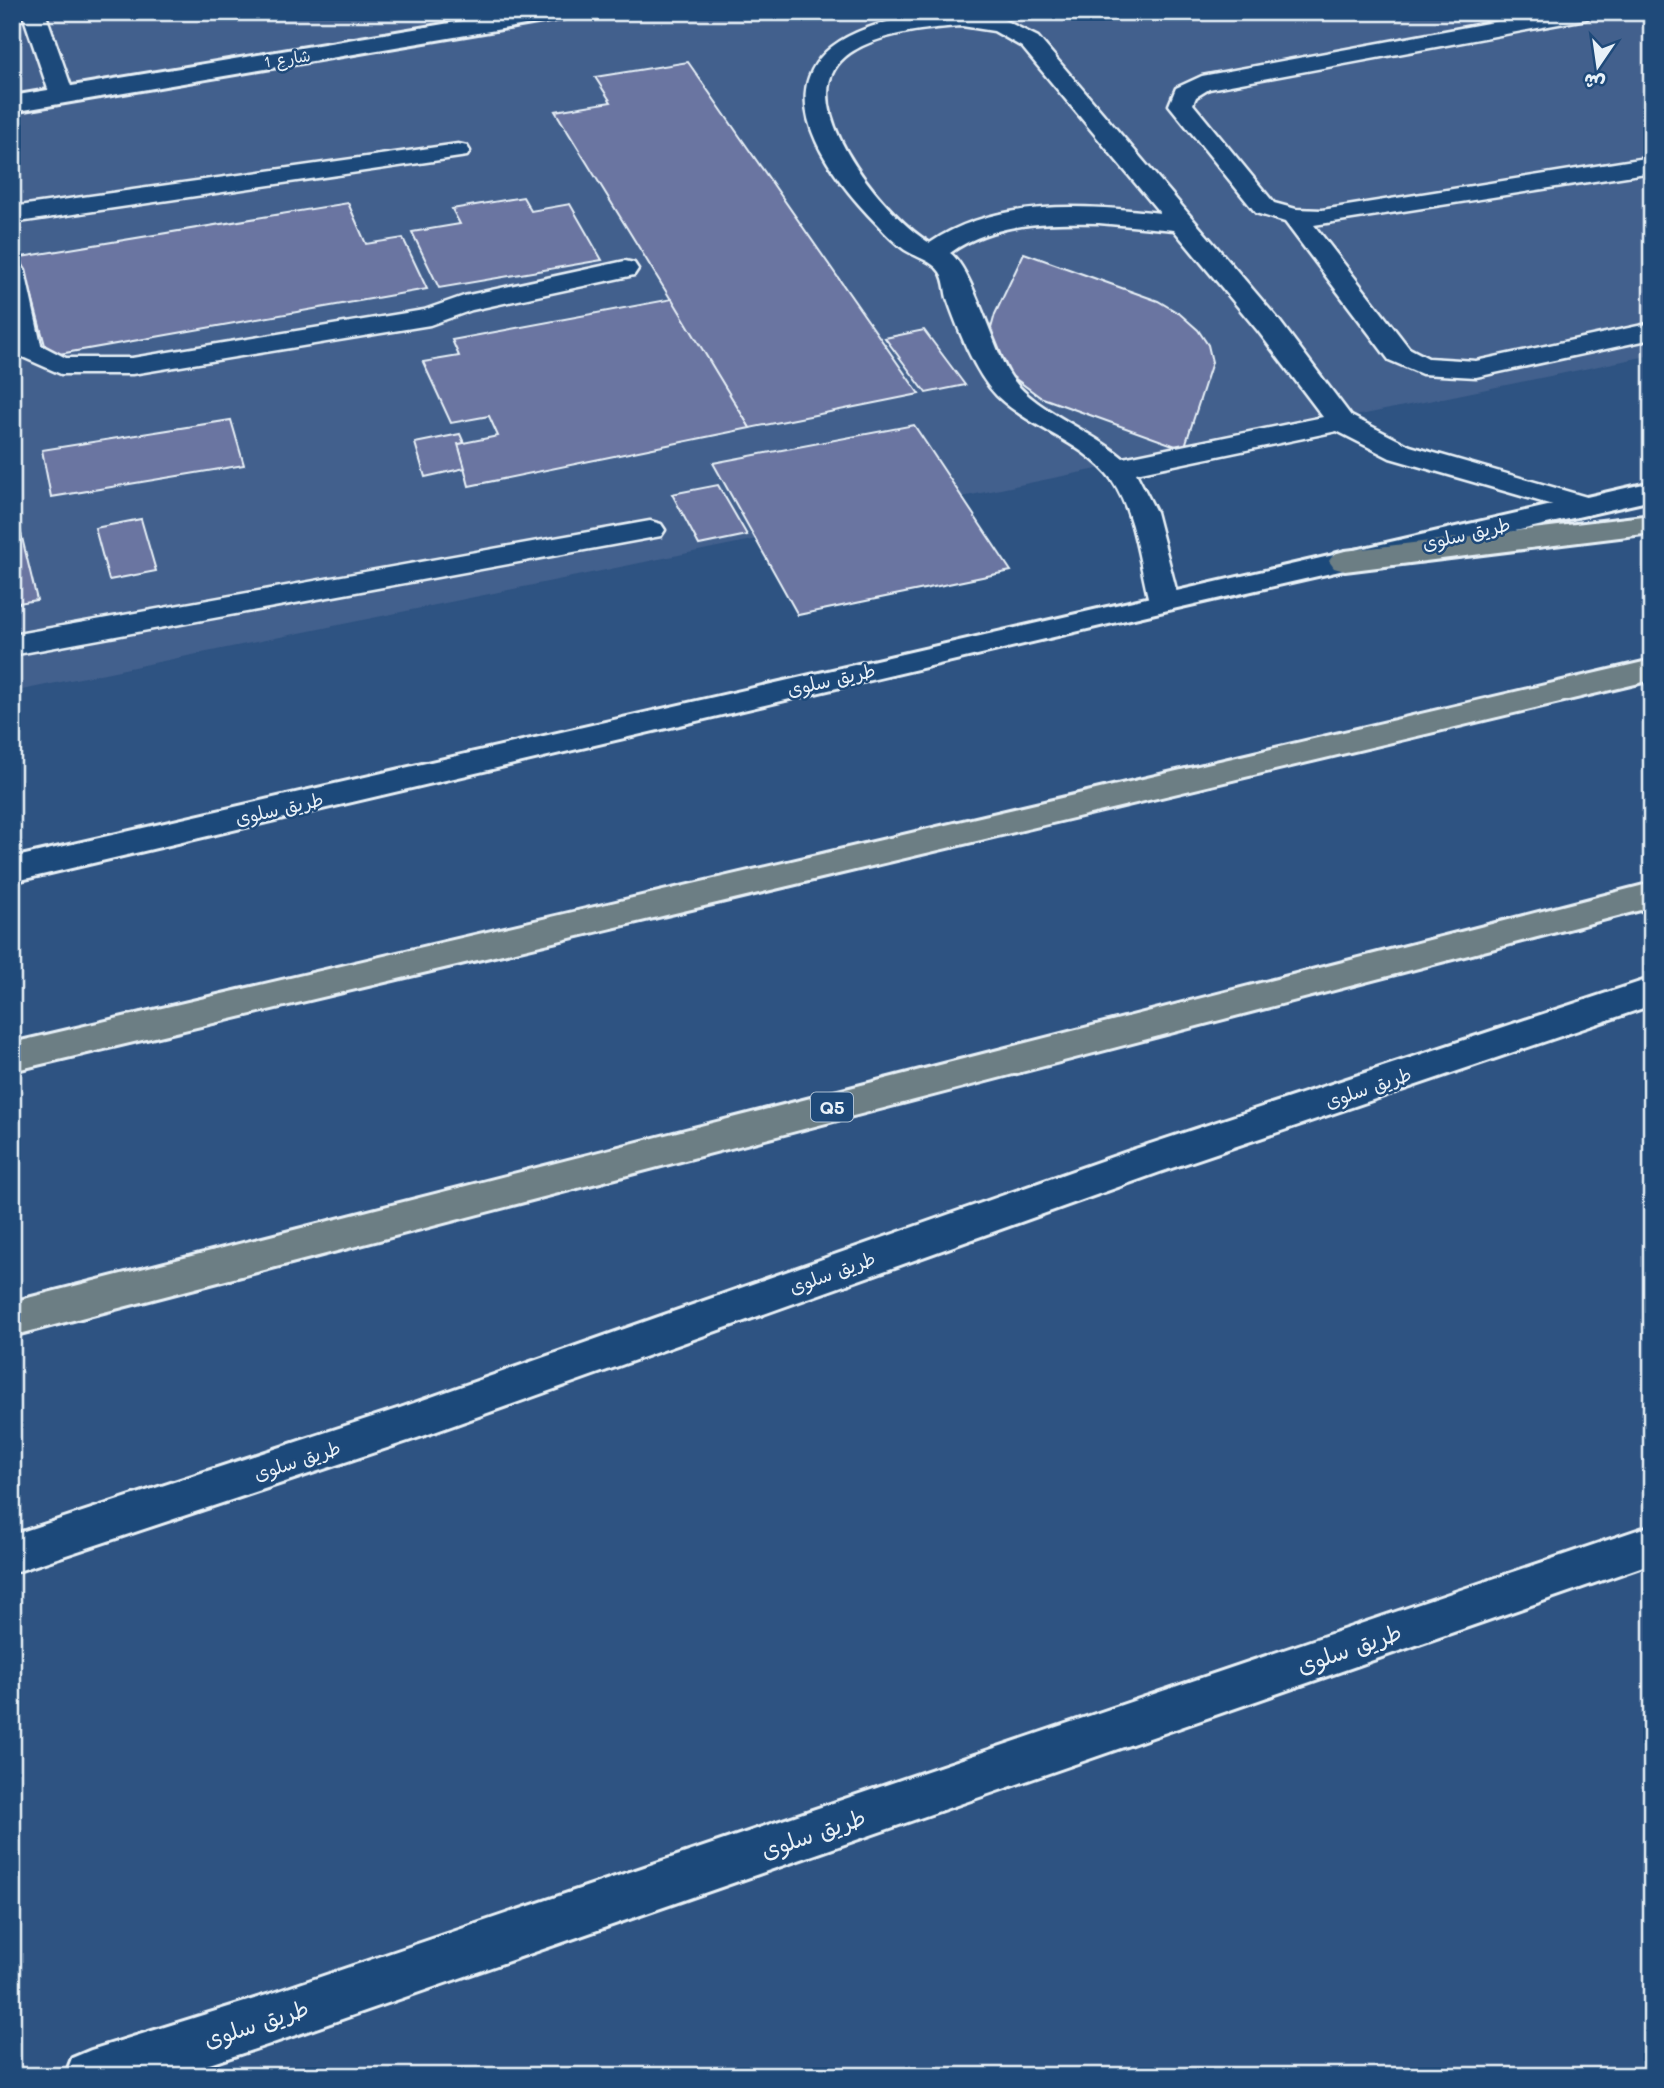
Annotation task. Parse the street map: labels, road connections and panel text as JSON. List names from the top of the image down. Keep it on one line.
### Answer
{"streets":{"highway":["Q5"],"street":["شارع 1","طريق سلوى"]},"north":"bottom"}
